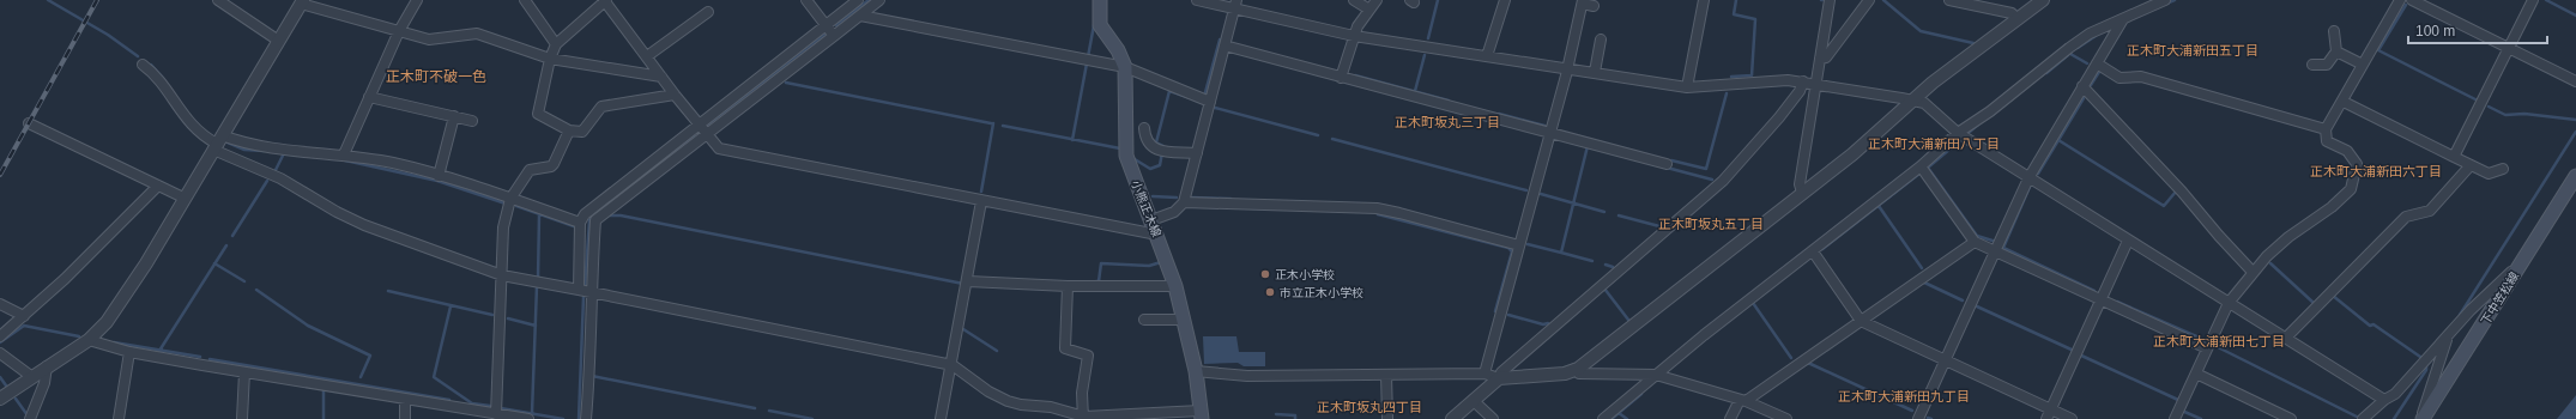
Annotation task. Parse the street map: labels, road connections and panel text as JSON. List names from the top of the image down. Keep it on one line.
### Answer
{"streets":{"main road":["小熊正木線","下中笠松線"]},"districts":["正木町大浦新田五丁目","正木町不破一色","正木町坂丸三丁目","正木町大浦新田八丁目","正木町大浦新田六丁目","正木町坂丸五丁目","正木町大浦新田七丁目","正木町大浦新田九丁目","正木町坂丸四丁目"],"places":["正木小学校","市立正木小学校"],"scale_bar":"100 m"}
